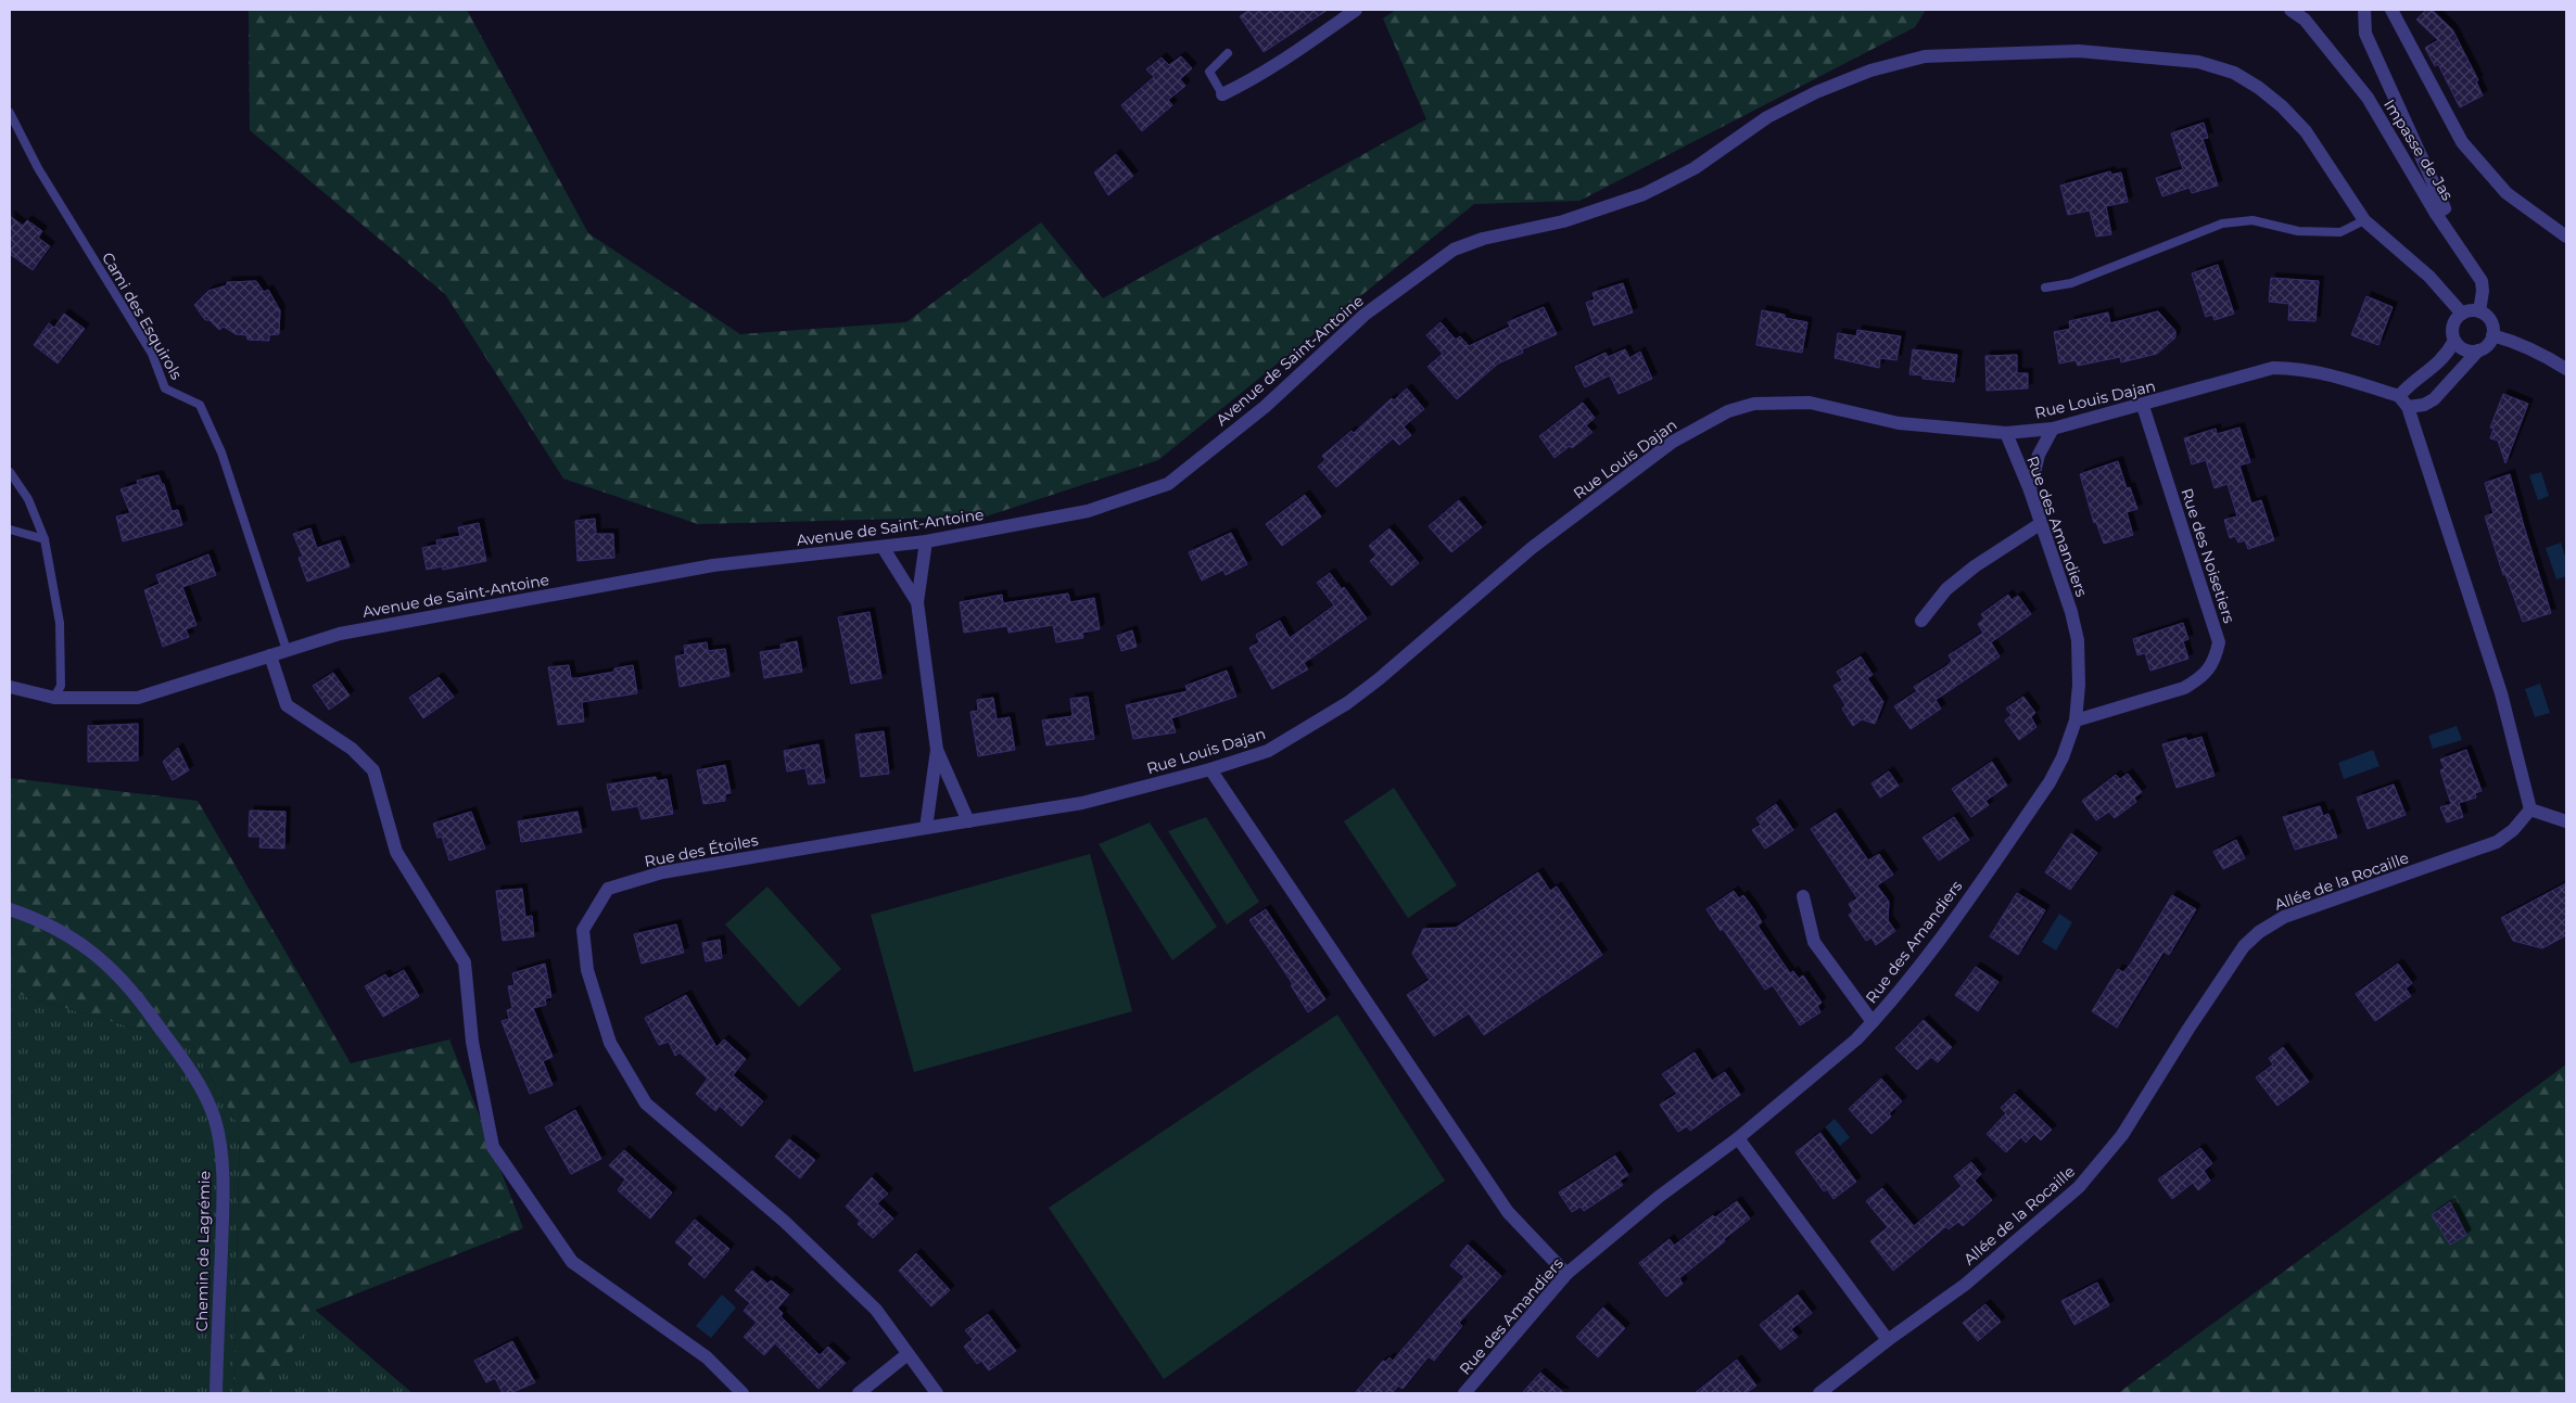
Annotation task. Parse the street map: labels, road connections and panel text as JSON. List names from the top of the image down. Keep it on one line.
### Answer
{"streets":{"street":["Impasse de Jas","Avenue de Saint-Antoine","Rue Louis Dajan","Rue des Amandiers","Rue des Noisetiers","Rue des Étoiles","Allée de la Rocaille","Chemin de Lagrémie"],"lane":["Cami des Esquirols"]},"crossings":[["Cami des Esquirols","Avenue de Saint-Antoine"],["Rue Louis Dajan","Rue des Amandiers"],["Rue Louis Dajan","Rue des Noisetiers"],["Rue Louis Dajan","Rue des Étoiles"],["Rue des Amandiers","Rue des Noisetiers"]]}
